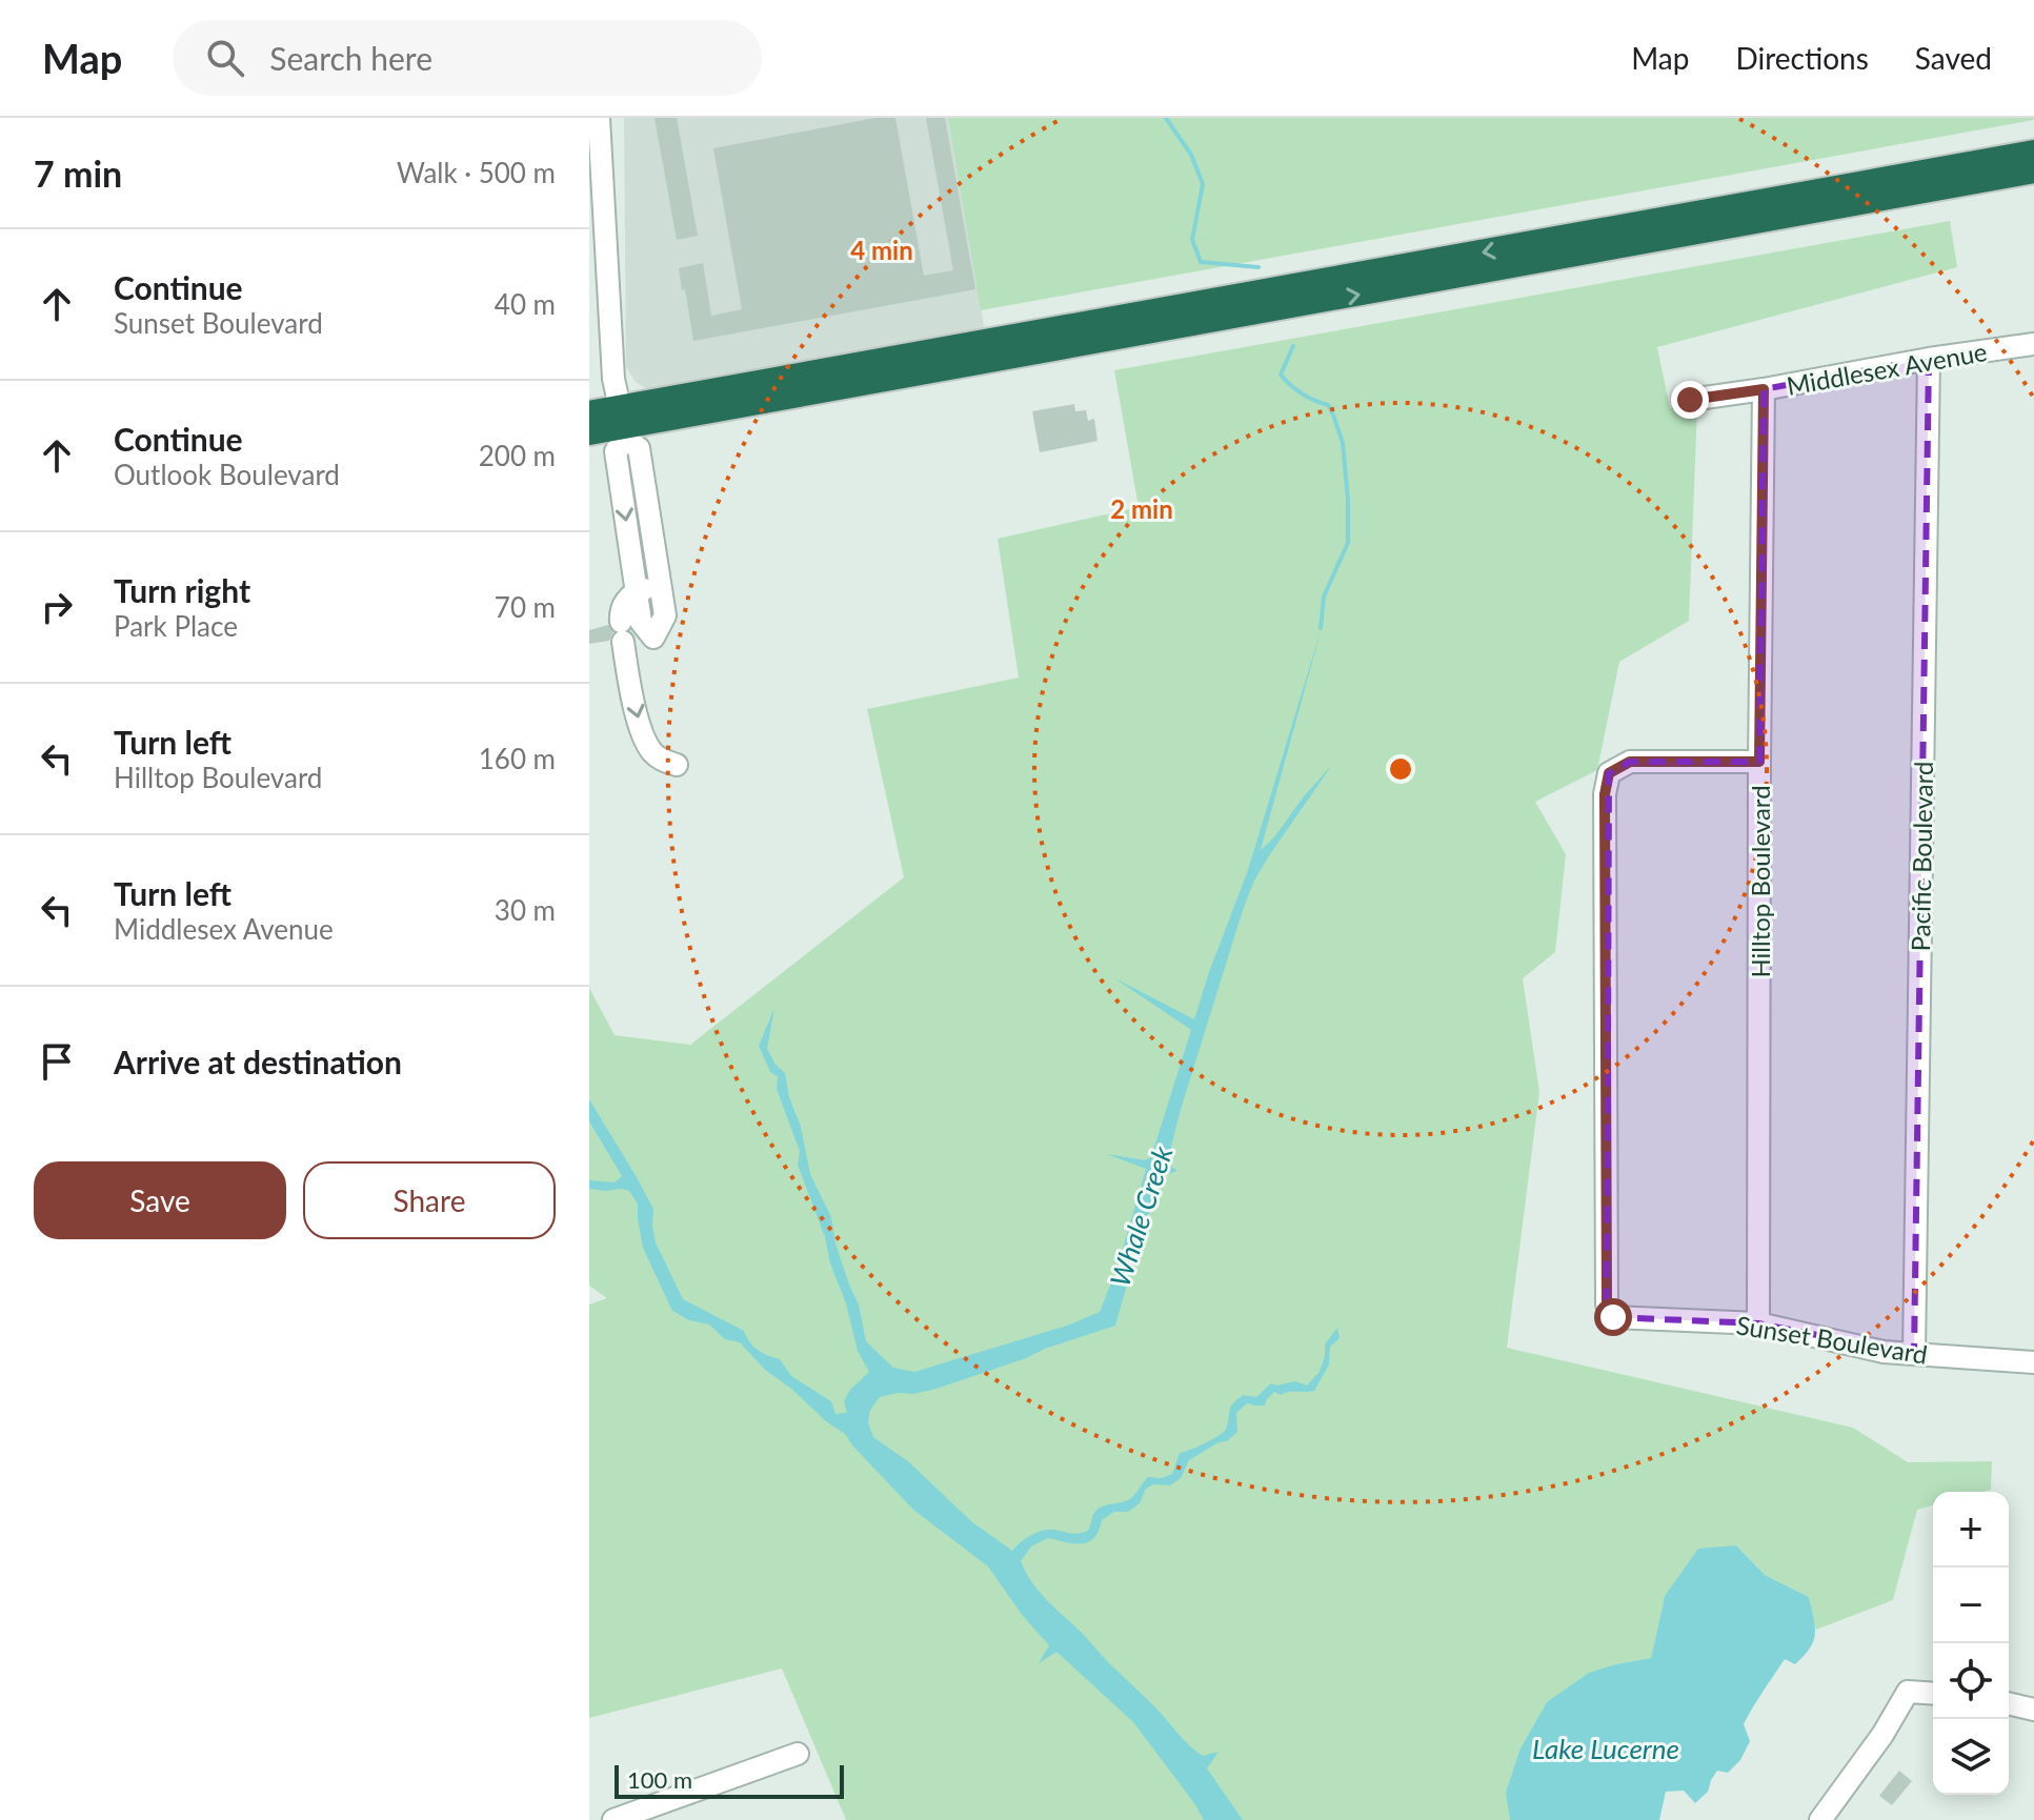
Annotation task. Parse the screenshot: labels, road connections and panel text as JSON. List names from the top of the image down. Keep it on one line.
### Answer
{"streets":{"street":["Middlesex Avenue","Pacific Boulevard","Hilltop Boulevard","Sunset Boulevard"]},"crossings":[["Middlesex Avenue","Pacific Boulevard"],["Middlesex Avenue","Hilltop Boulevard"],["Pacific Boulevard","Sunset Boulevard"],["Hilltop Boulevard","Sunset Boulevard"]],"water":["Whale Creek","Lake Lucerne"],"scale_bar":"100 m","page":{"header":"Map","search":"Search here","nav":["Map","Directions","Saved"],"heading":["7 min","Walk · 500 m"],"list":[["Continue","Sunset Boulevard","40 m"],["Continue","Outlook Boulevard","200 m"],["Turn right","Park Place","70 m"],["Turn left","Hilltop Boulevard","160 m"],["Turn left","Middlesex Avenue","30 m"],"Arrive at destination"],"buttons":["Save","Share"],"map_buttons":["+","−"],"scale":"100 m"},"rings":["4 min","2 min"]}
